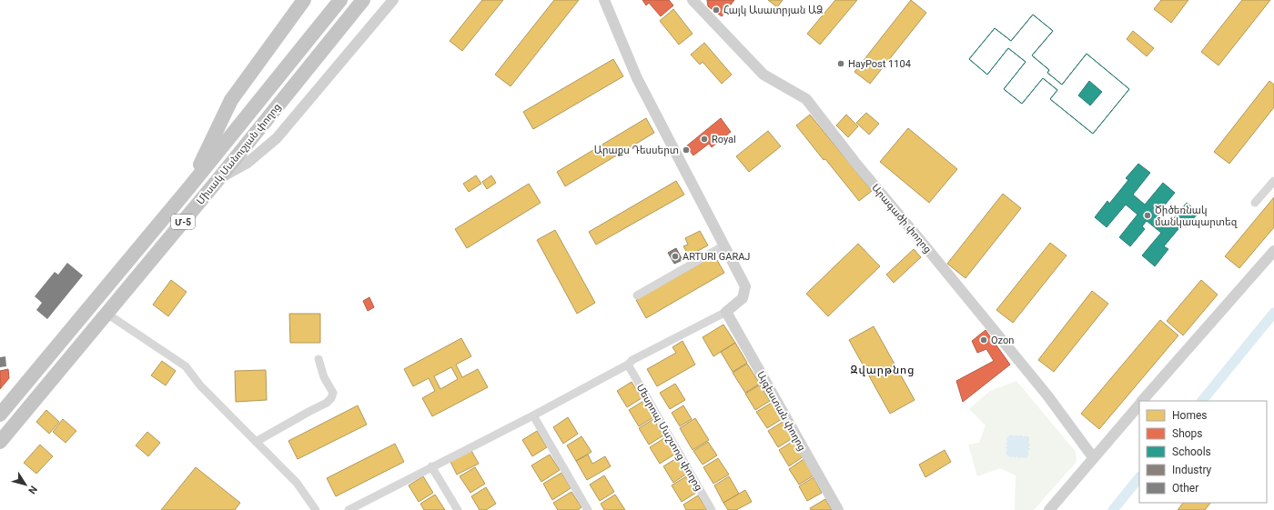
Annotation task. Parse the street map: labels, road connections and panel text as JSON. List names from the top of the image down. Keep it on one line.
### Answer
{"streets":{"highway":["Միսակ Մանուշյան փողոց","Մ-5"],"street":["Արագածի փողոց","Այգեստան փողոց","Մեսրոպ Մաշտոց փողոց"]},"districts":["Զվարթնոց"],"places":["Հայկ Ասատրյան ԱՁ","HayPost 1104","Royal","Արաքս Դեսսերտ","Ծիծեռնակ մանկապարտեզ","ARTURI GARAJ","Ozon"],"legend":["Homes","Shops","Schools","Industry","Other"],"north":"bottom right"}
